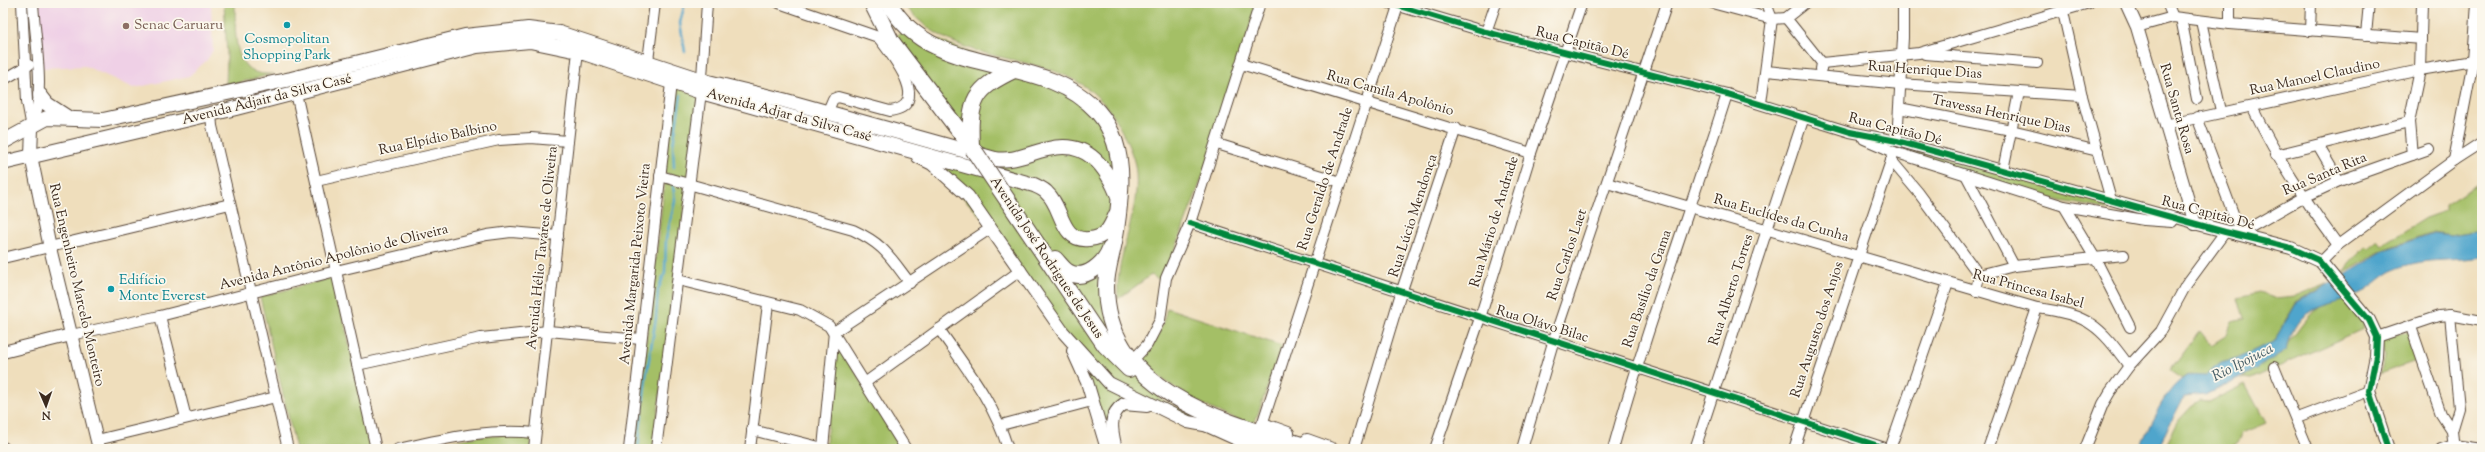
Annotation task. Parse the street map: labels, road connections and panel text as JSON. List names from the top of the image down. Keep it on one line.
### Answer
{"streets":{"main road":["Avenida Adjair da Silva Casé","Avenida Adjar da Silva Casé","Avenida José Rodrigues de Jesus"],"street":["Rua Capitão Dé","Rua Henrique Dias","Rua Manoel Claudino","Rua Camila Apolônio","Rua Santa Rosa","Travessa Henrique Dias","Rua Elpídio Balbino","Rua Santa Rita","Rua Geraldo de Andrade","Rua Lúcio Mendonça","Rua Euclídes da Cunha","Rua Mário de Andrade","Avenida Hélio Taváres de Oliveira","Rua Carlos Laet","Avenida Antônio Apolônio de Oliveira","Avenida Margarida Peixoto Vieira","Rua Engenheiro Marcelo Monteiro","Rua Basílio da Gama","Rua Alberto Torres","Rua Princesa Isabel","Rua Olávo Bilac","Rua Augusto dos Anjos"]},"crossings":[["Rua Capitão Dé","Rua Santa Rosa"],["Rua Capitão Dé","Rua Santa Rita"],["Rua Capitão Dé","Rua Geraldo de Andrade"],["Rua Capitão Dé","Rua Mário de Andrade"],["Rua Capitão Dé","Rua Carlos Laet"],["Rua Capitão Dé","Rua Basílio da Gama"],["Rua Capitão Dé","Rua Alberto Torres"],["Rua Capitão Dé","Rua Augusto dos Anjos"],["Rua Manoel Claudino","Rua Santa Rosa"],["Rua Camila Apolônio","Rua Geraldo de Andrade"],["Rua Camila Apolônio","Rua Lúcio Mendonça"],["Rua Camila Apolônio","Rua Mário de Andrade"],["Avenida Adjair da Silva Casé","Avenida Adjar da Silva Casé"],["Avenida Adjair da Silva Casé","Rua Engenheiro Marcelo Monteiro"],["Avenida Adjar da Silva Casé","Avenida Hélio Taváres de Oliveira"],["Avenida Adjar da Silva Casé","Avenida José Rodrigues de Jesus"],["Avenida Adjar da Silva Casé","Avenida Margarida Peixoto Vieira"],["Rua Elpídio Balbino","Avenida Hélio Taváres de Oliveira"],["Rua Geraldo de Andrade","Avenida José Rodrigues de Jesus"],["Rua Geraldo de Andrade","Rua Olávo Bilac"],["Rua Lúcio Mendonça","Rua Olávo Bilac"],["Rua Euclídes da Cunha","Rua Carlos Laet"],["Rua Euclídes da Cunha","Rua Basílio da Gama"],["Rua Euclídes da Cunha","Rua Alberto Torres"],["Rua Euclídes da Cunha","Rua Princesa Isabel"],["Rua Euclídes da Cunha","Rua Augusto dos Anjos"],["Rua Mário de Andrade","Rua Olávo Bilac"],["Avenida Hélio Taváres de Oliveira","Avenida Antônio Apolônio de Oliveira"],["Rua Carlos Laet","Rua Olávo Bilac"],["Avenida Antônio Apolônio de Oliveira","Rua Engenheiro Marcelo Monteiro"],["Rua Basílio da Gama","Rua Olávo Bilac"],["Rua Alberto Torres","Rua Olávo Bilac"],["Rua Olávo Bilac","Rua Augusto dos Anjos"]],"water":["Rio Ipojuca"],"places":["Cosmopolitan Shopping Park","Senac Caruaru","Edifício Monte Everest"],"north":"bottom"}
